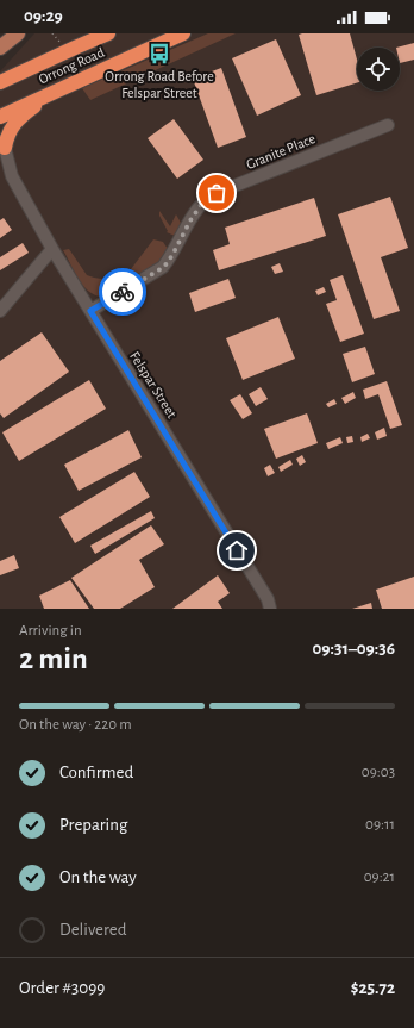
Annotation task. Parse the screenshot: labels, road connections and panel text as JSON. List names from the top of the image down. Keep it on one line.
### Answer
{"streets":{"highway":["Orrong Road"],"street":["Granite Place","Felspar Street"]},"crossings":[["Granite Place","Felspar Street"]],"places":{"bus stop":["Orrong Road Before Felspar Street"]},"page":{"status":"09:29","heading":["2 min","Arriving in","09:31–09:36"],"panel":["Order #3099","$25.72"],"bar":"On the way · 220 m","list":[["Confirmed","09:03"],["Preparing","09:11"],["On the way","09:21"],"Delivered"]}}
